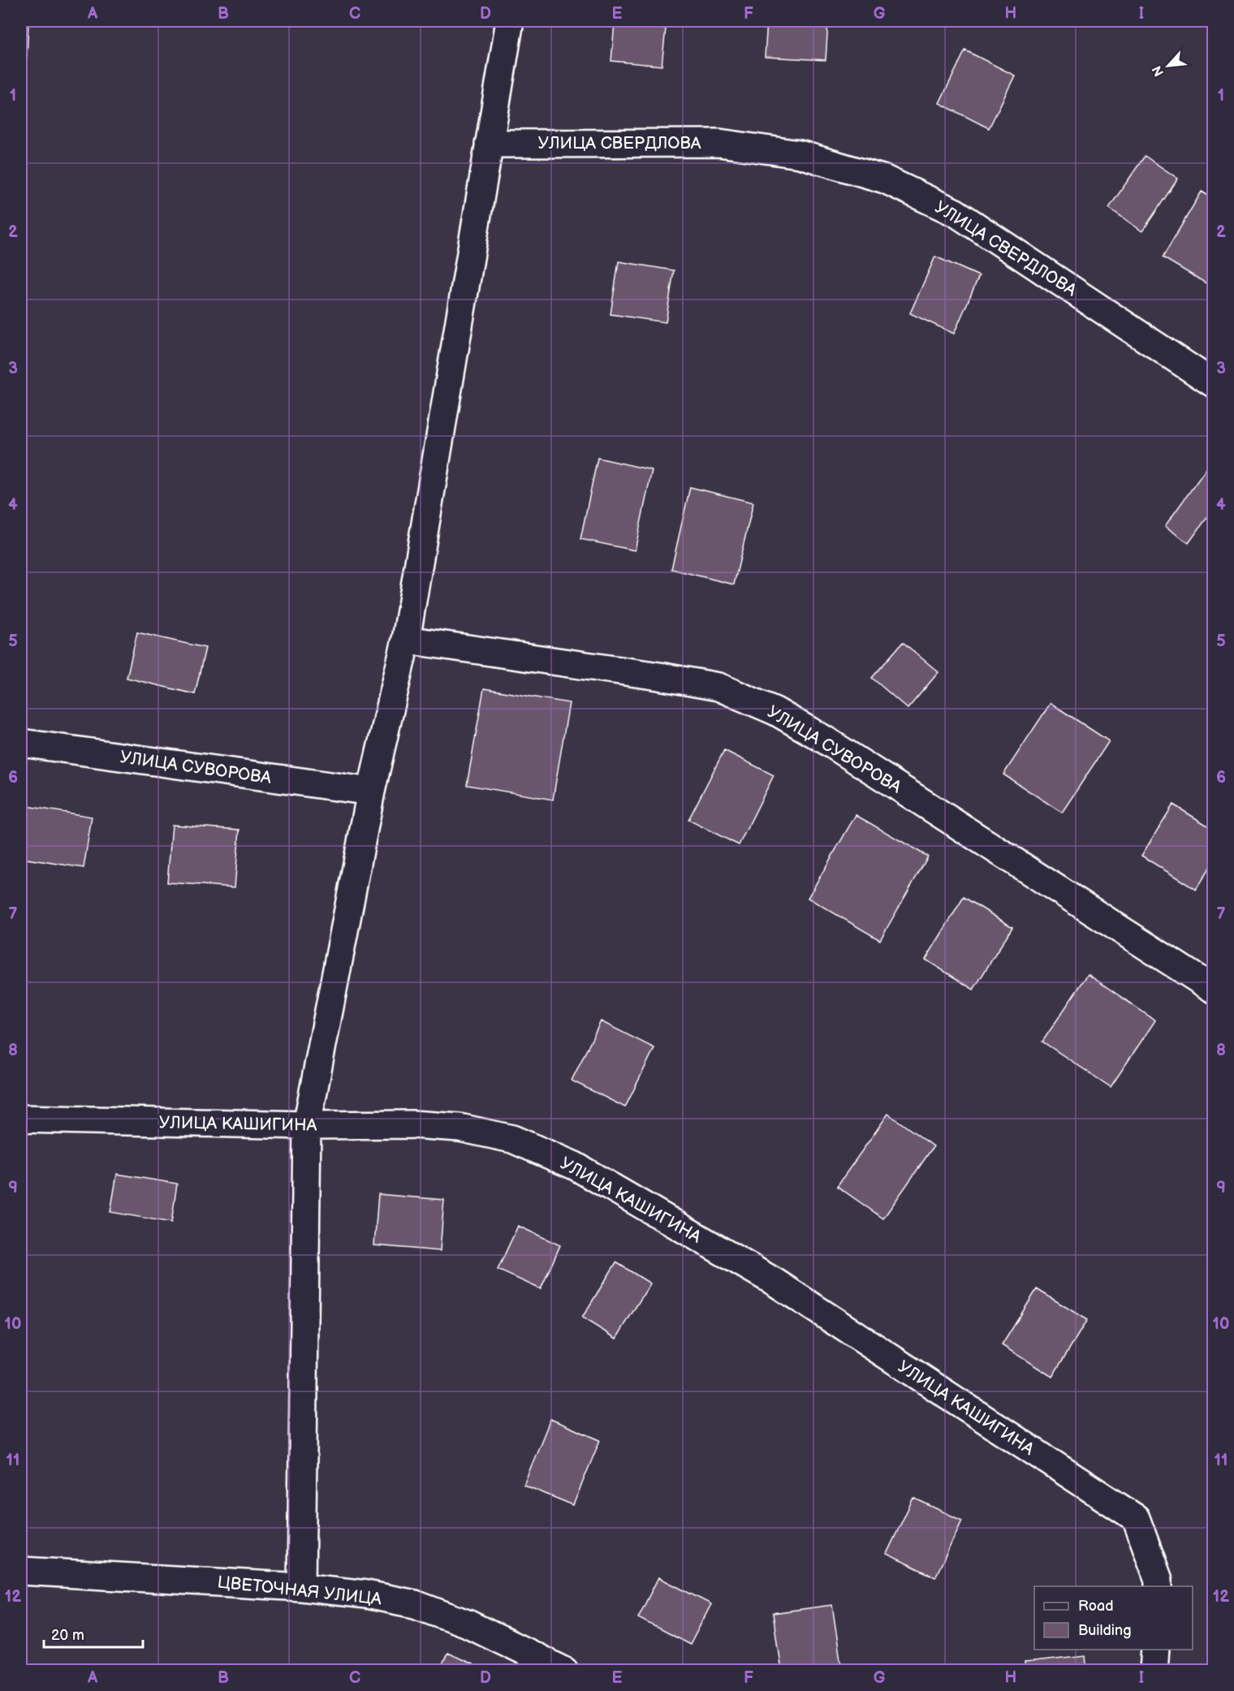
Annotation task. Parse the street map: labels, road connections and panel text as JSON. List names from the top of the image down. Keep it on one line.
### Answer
{"streets":{"street":["УЛИЦА СВЕРДЛОВА","УЛИЦА СУВОРОВА","УЛИЦА КАШИГИНА","ЦВЕТОЧНАЯ УЛИЦА"]},"legend":["Road","Building"],"scale_bar":"20 m","north":"bottom left","grid":{"columns":["A","B","C","D","E","F","G","H","I"],"rows":["1","2","3","4","5","6","7","8","9","10","11","12"]}}
